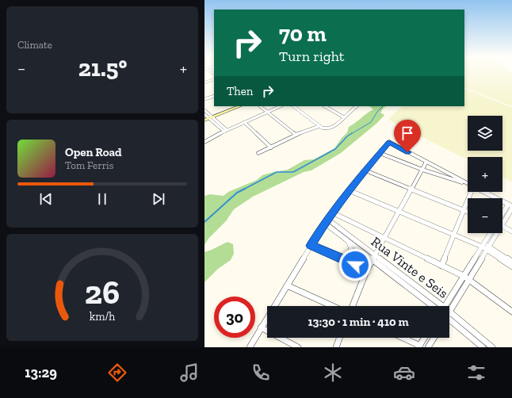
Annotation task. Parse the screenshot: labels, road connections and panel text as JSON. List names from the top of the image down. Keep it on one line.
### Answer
{"streets":{"street":["Rua Vinte e Seis"]},"page":{"tile":"Climate","turn":["70 m","Turn right"],"heat":["−","21.5°","+"],"then":"Then","map_buttons":["+","−"],"song":["Open Road","Tom Ferris"],"limit":"30","trip":"13:30 · 1 min · 410 m","tabs":"13:29","gauge":["26","km/h"]}}
